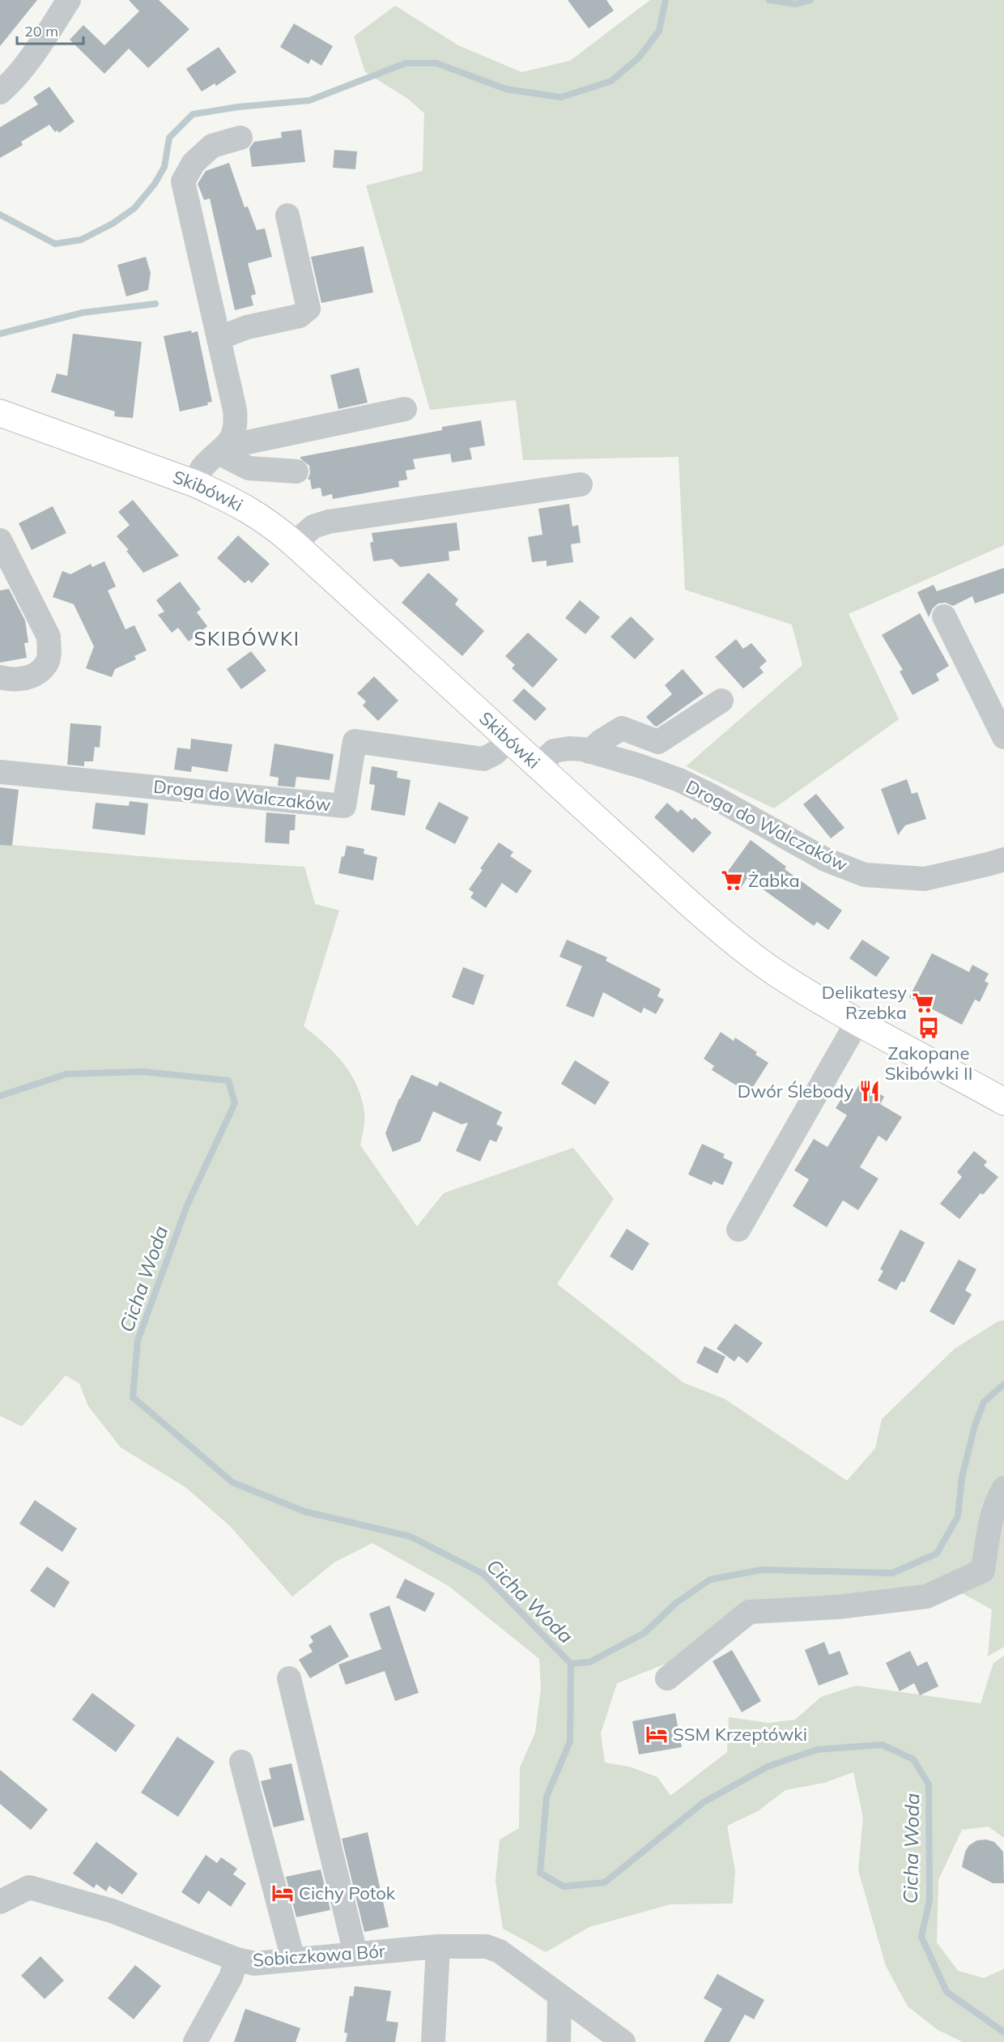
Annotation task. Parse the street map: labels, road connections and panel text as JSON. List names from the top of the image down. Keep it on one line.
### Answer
{"streets":{"main road":["Skibówki"],"street":["Droga do Walczaków","Sobiczkowa Bór"]},"crossings":[["Skibówki","Droga do Walczaków"]],"districts":["SKIBÓWKI"],"water":["Cicha Woda"],"places":{"supermarket":["Żabka","Delikatesy Rzebka"],"bus stop":["Zakopane Skibówki II"],"restaurant":["Dwór Ślebody"],"hotel":["SSM Krzeptówki","Cichy Potok"]},"scale_bar":"20 m"}
